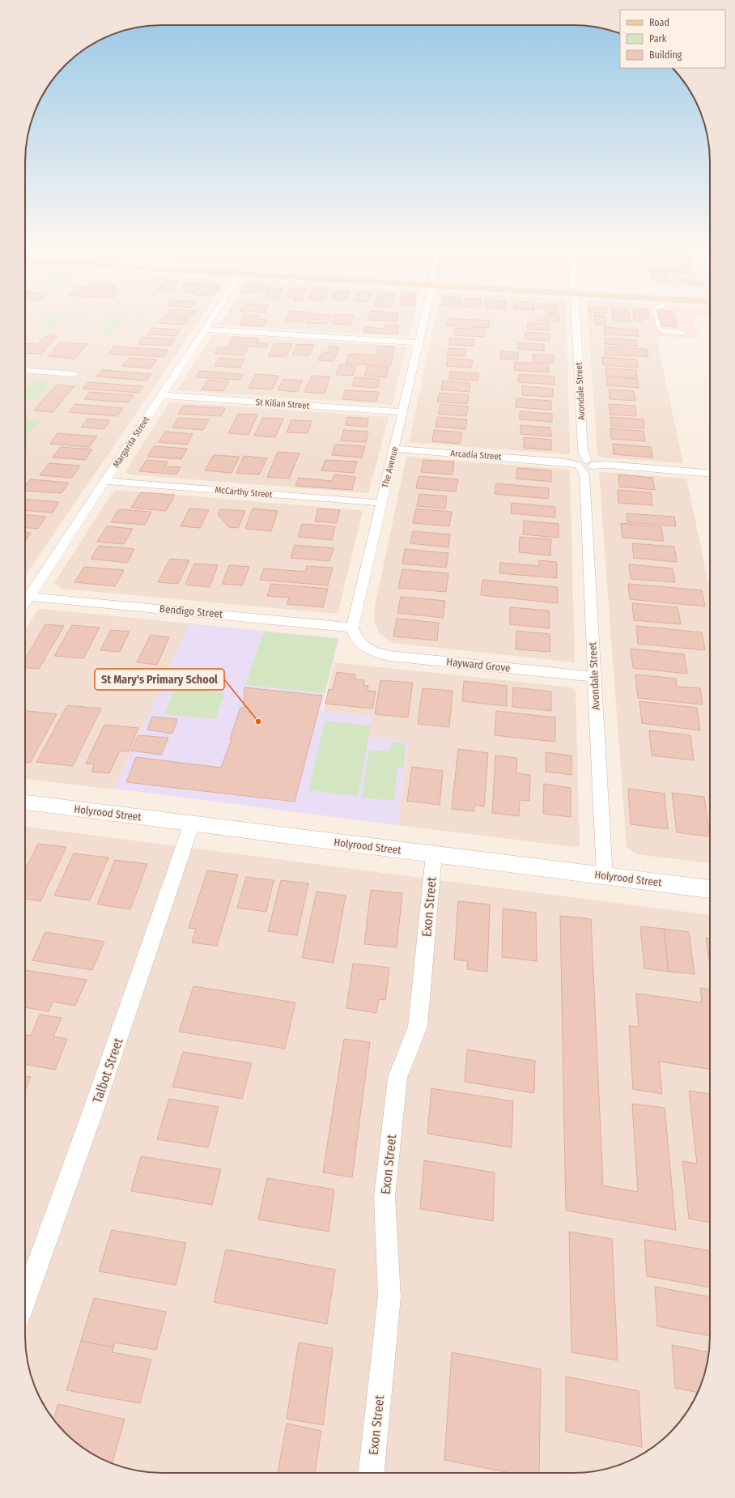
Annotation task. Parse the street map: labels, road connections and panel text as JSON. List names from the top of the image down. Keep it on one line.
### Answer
{"streets":{"street":["Avondale Street","St Kilian Street","Margarita Street","Arcadia Street","The Avenue","McCarthy Street","Bendigo Street","Hayward Grove","Holyrood Street","Exon Street","Talbot Street"]},"crossings":[["Avondale Street","Arcadia Street"],["Avondale Street","Hayward Grove"],["Avondale Street","Holyrood Street"],["St Kilian Street","Margarita Street"],["St Kilian Street","The Avenue"],["Margarita Street","McCarthy Street"],["Margarita Street","Bendigo Street"],["Arcadia Street","The Avenue"],["The Avenue","McCarthy Street"],["The Avenue","Bendigo Street"],["The Avenue","Hayward Grove"],["Bendigo Street","Hayward Grove"],["Holyrood Street","Exon Street"],["Holyrood Street","Talbot Street"]],"places":["St Mary's Primary School"],"legend":["Road","Park","Building"]}
